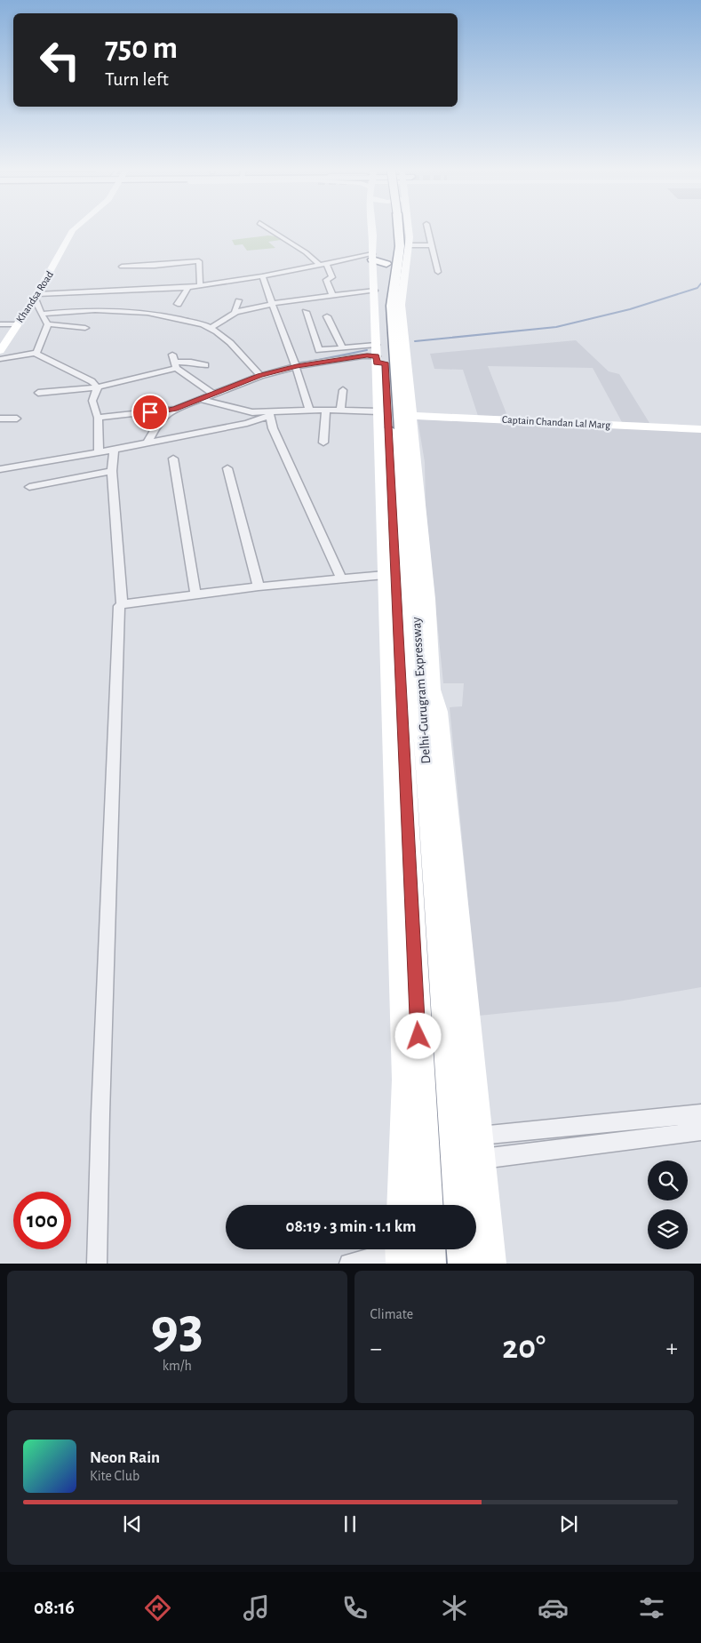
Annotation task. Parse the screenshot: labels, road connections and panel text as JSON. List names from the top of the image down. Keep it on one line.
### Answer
{"streets":{"highway":["Delhi-Gurugram Expressway"],"main road":["Khandsa Road","Captain Chandan Lal Marg"]},"page":{"turn":["750 m","Turn left"],"limit":"100","trip":"08:19 · 3 min · 1.1 km","tile":[["93","km/h"],"Climate"],"heat":["−","20°","+"],"song":["Neon Rain","Kite Club"],"tabs":"08:16"}}
